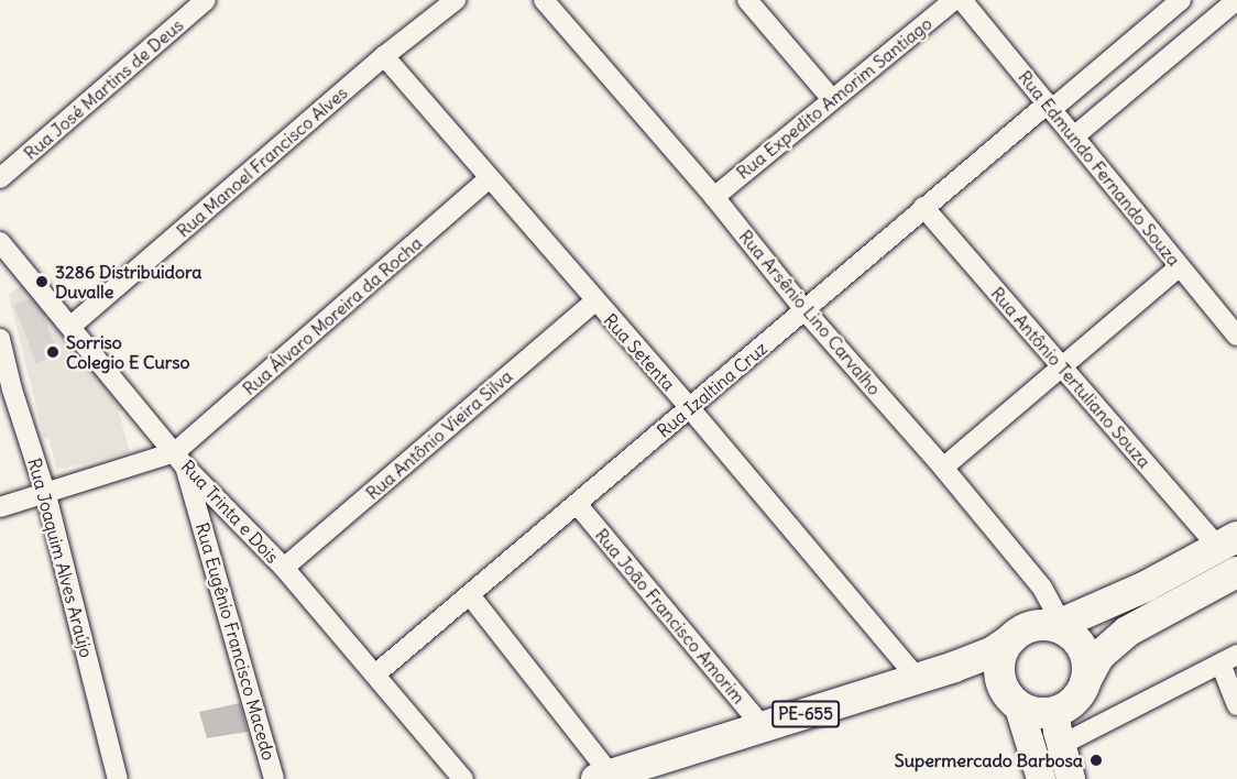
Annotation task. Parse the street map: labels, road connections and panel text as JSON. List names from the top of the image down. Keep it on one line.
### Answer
{"streets":{"main road":["PE-655"],"street":["Rua José Martins de Deus","Rua Expedito Amorim Santiago","Rua Manoel Francisco Alves","Rua Edmundo Fernando Souza","Rua Arsênio Lino Carvalho","Rua Álvaro Moreira da Rocha","Rua Setenta","Rua Antônio Tertuliano Souza","Rua Izaltina Cruz","Rua Antônio Vieira Silva","Rua Trinta e Dois","Rua Joaquim Alves Araújo","Rua João Francisco Amorim","Rua Eugênio Francisco Macedo"]},"crossings":[["Rua Expedito Amorim Santiago","Rua Arsênio Lino Carvalho"],["Rua Manoel Francisco Alves","Rua Setenta"],["Rua Manoel Francisco Alves","Rua Trinta e Dois"],["Rua Edmundo Fernando Souza","Rua Izaltina Cruz"],["Rua Arsênio Lino Carvalho","Rua Izaltina Cruz"],["Rua Arsênio Lino Carvalho","PE-655"],["Rua Álvaro Moreira da Rocha","Rua Setenta"],["Rua Álvaro Moreira da Rocha","Rua Trinta e Dois"],["Rua Álvaro Moreira da Rocha","Rua Eugênio Francisco Macedo"],["Rua Setenta","Rua Izaltina Cruz"],["Rua Setenta","Rua Antônio Vieira Silva"],["Rua Setenta","PE-655"],["Rua Antônio Tertuliano Souza","Rua Izaltina Cruz"],["Rua Antônio Tertuliano Souza","PE-655"],["Rua Izaltina Cruz","Rua Trinta e Dois"],["Rua Izaltina Cruz","Rua João Francisco Amorim"],["Rua Antônio Vieira Silva","Rua Trinta e Dois"],["Rua Trinta e Dois","Rua Eugênio Francisco Macedo"],["Rua João Francisco Amorim","PE-655"]],"places":["3286 Distribuidora Duvalle","Sorriso Colegio E Curso","Supermercado Barbosa"]}
